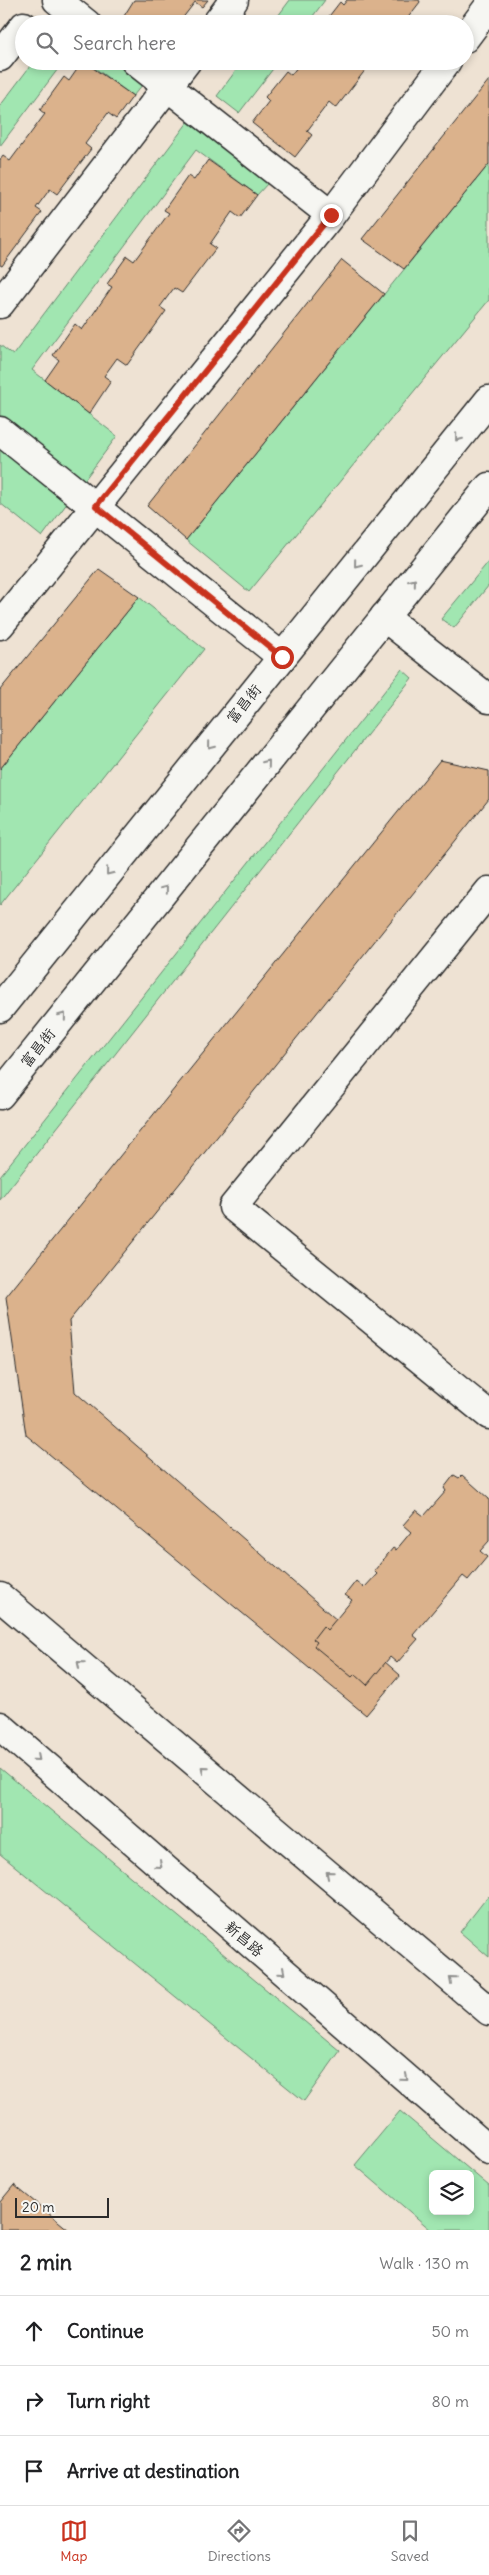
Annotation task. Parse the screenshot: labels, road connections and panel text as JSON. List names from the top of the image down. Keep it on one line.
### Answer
{"streets":{"main road":["富昌街","新昌路"]},"scale_bar":"20 m","page":{"search":"Search here","scale":"20 m","heading":["2 min","Walk · 130 m"],"list":[["Continue","50 m"],["Turn right","80 m"],"Arrive at destination"],"nav":["Map","Directions","Saved"]}}
